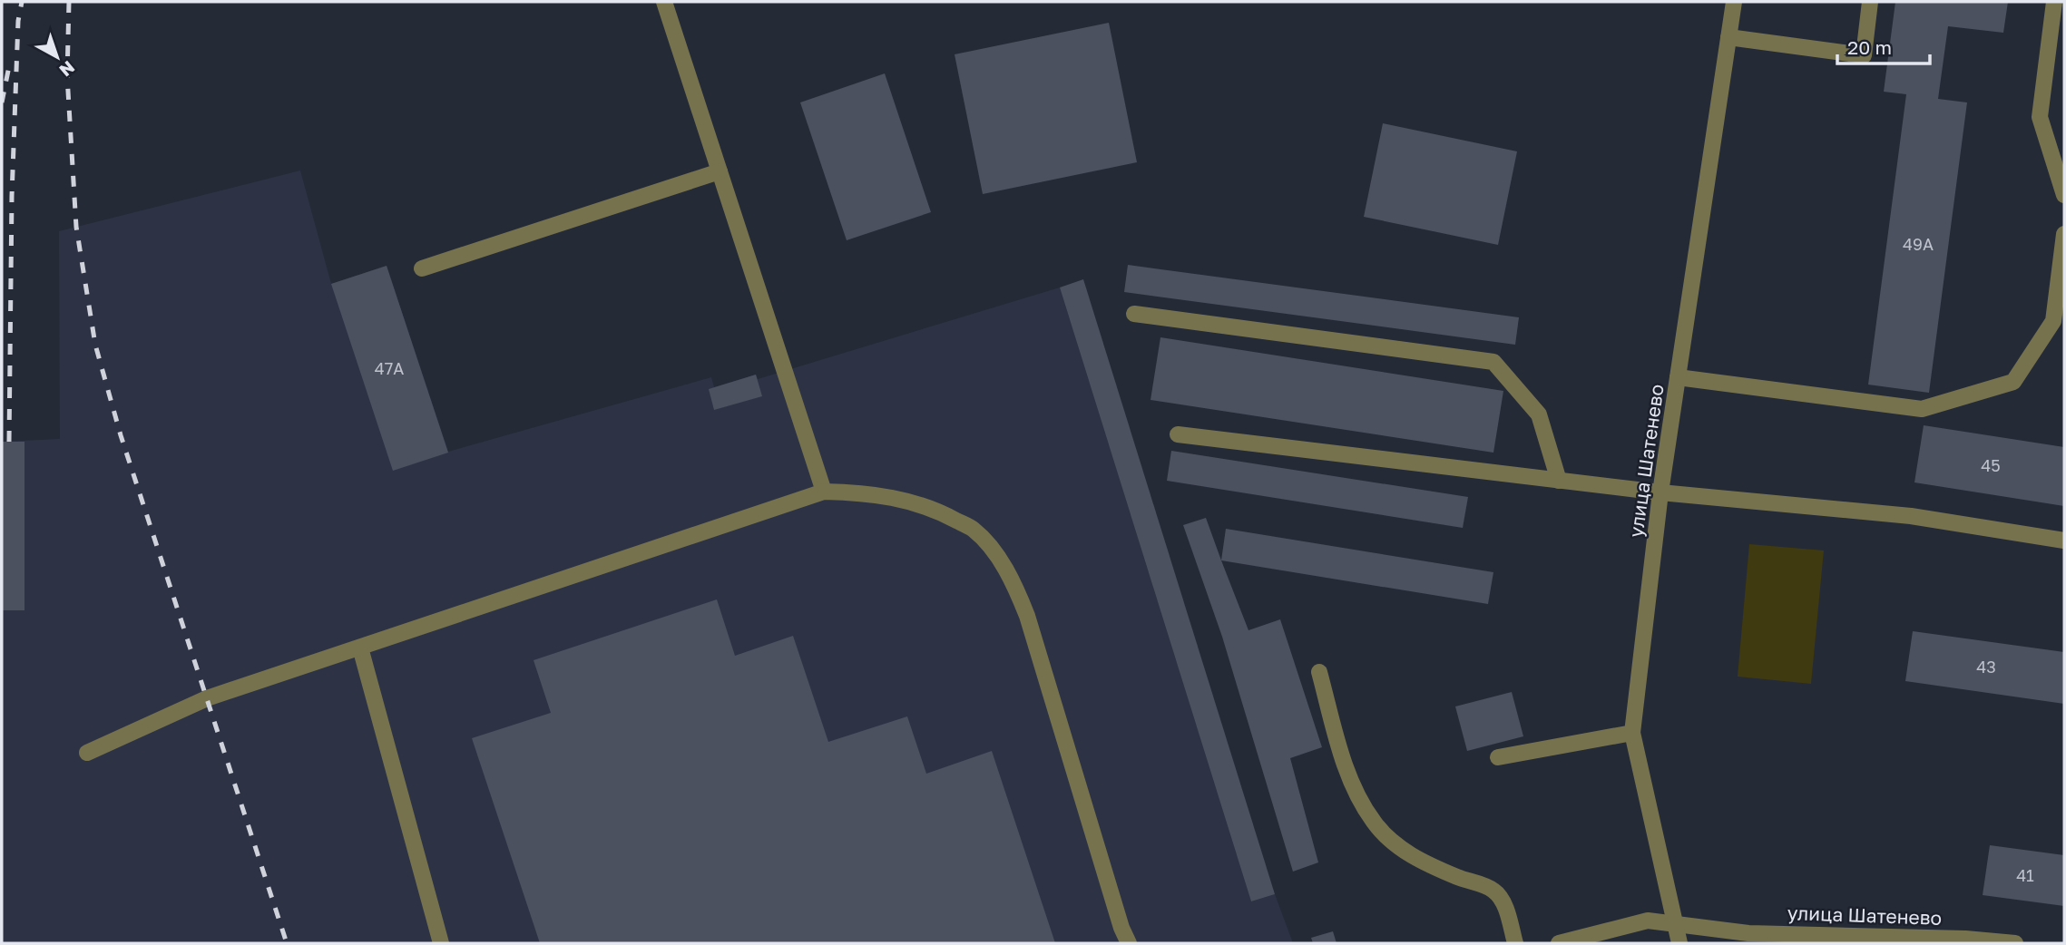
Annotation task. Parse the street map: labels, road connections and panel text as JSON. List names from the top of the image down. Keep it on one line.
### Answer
{"streets":{"street":["улица Шатенево"]},"house_numbers":["49А","47А","45","43","41"],"scale_bar":"20 m","north":"bottom right"}
